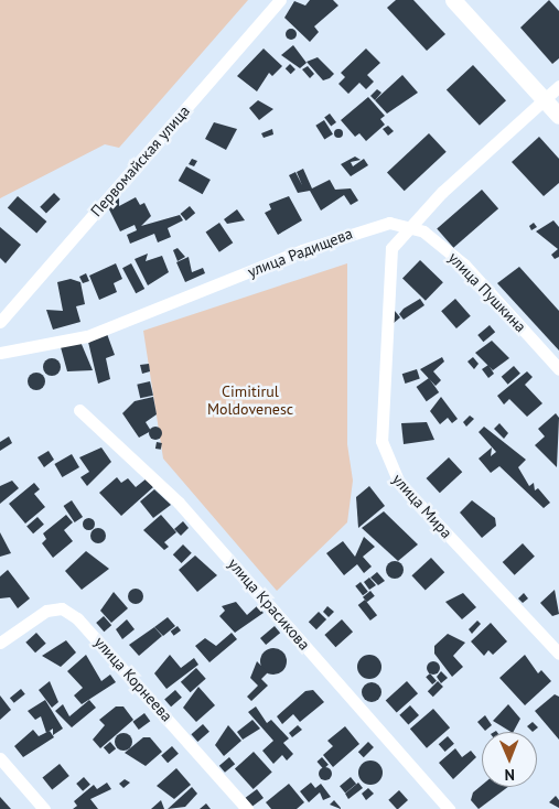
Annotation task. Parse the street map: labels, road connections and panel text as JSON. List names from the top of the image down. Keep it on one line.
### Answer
{"streets":{"street":["Первомайская улица","улица Радищева","улица Пушкина","улица Мира","улица Красикова","улица Корнеева"]},"crossings":[["улица Радищева","улица Пушкина"],["улица Радищева","улица Мира"],["улица Пушкина","улица Мира"]],"parks":["Cimitirul Moldovenesc"],"north":"bottom"}
